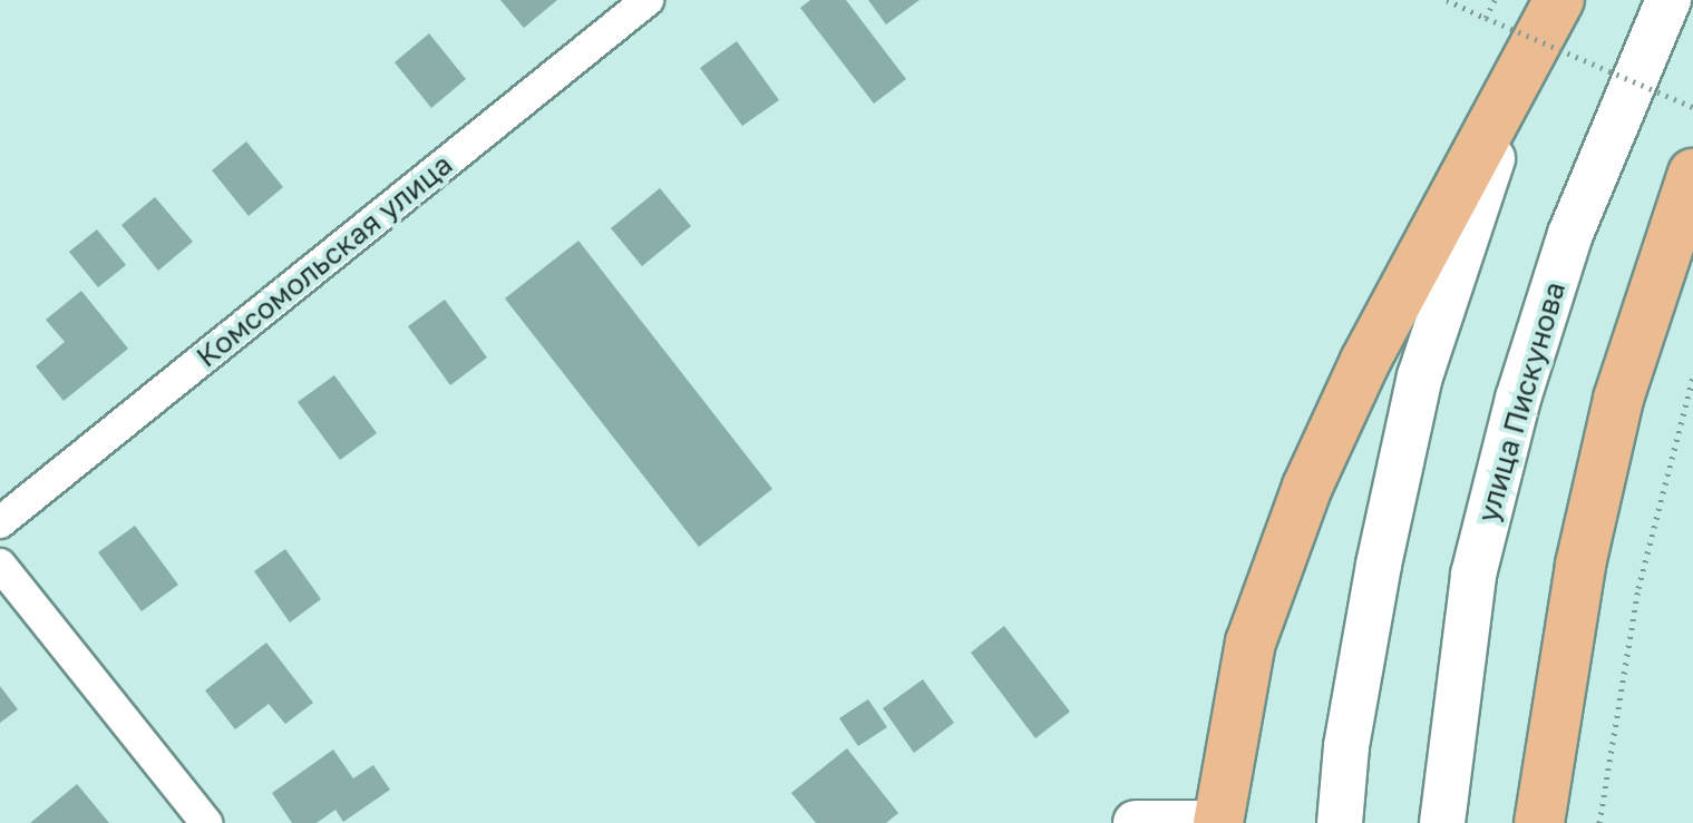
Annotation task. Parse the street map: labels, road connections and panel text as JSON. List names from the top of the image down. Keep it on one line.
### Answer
{"streets":{"main road":["улица Пискунова"],"street":["Комсомольская улица"]}}
